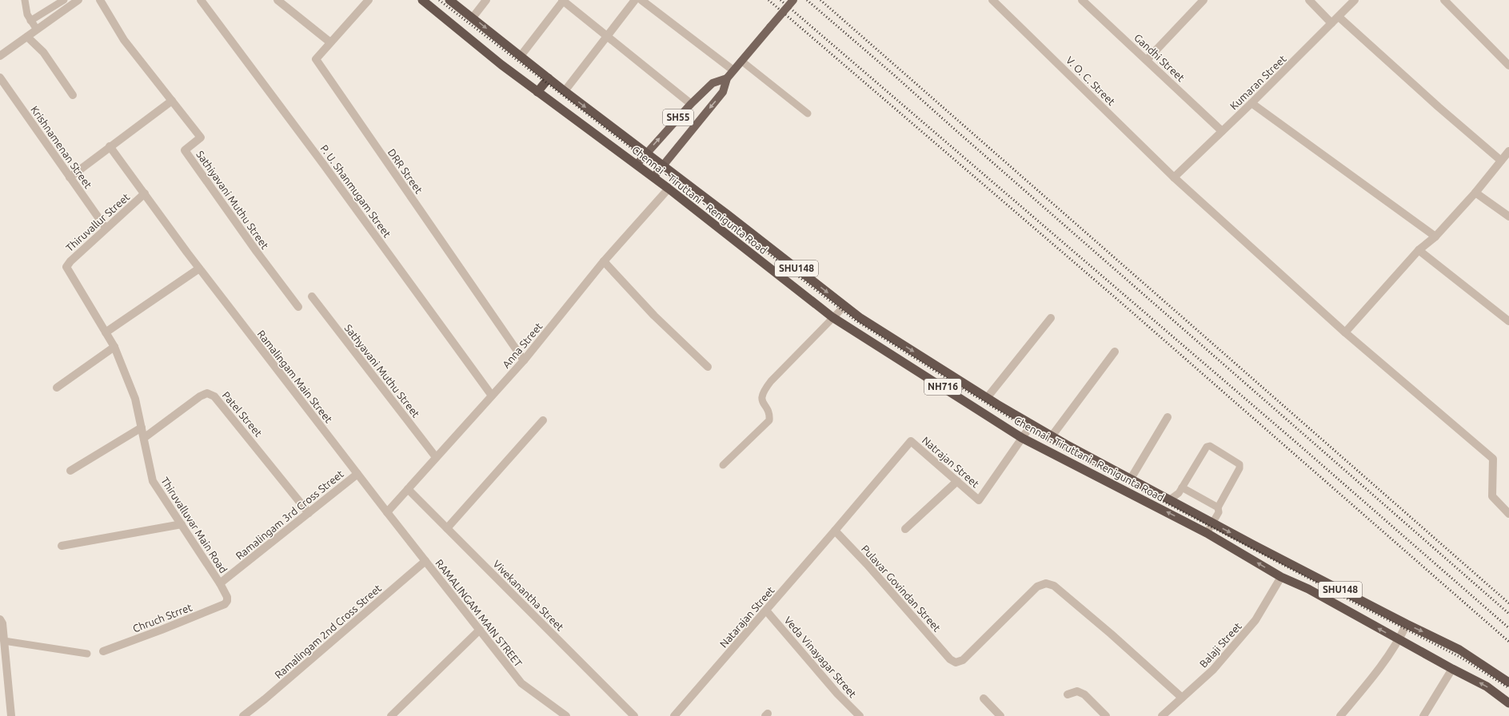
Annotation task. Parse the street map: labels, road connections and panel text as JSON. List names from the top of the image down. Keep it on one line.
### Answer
{"streets":{"highway":["Chennai - Tiruttani - Renigunta Road","SHU148","NH716"],"main road":["SH55"],"street":["Gandhi Street","V. O. C. Street","Kumaran Street","Krishnamenan Street","DRR Street","P. U. Shanmugam Street","Sathiyavani Muthu Street","Thiruvallur Street","Anna Street","Sathyavani Muthu Street","Ramalingam Main Street","Patel Street","Natrajan Street","Ramalingam 3rd Cross Street","Thiruvalluvar Main Road","Pulavar Govindan Street","Vivekanantha Street","RAMALINGAM MAIN STREET","Natarajan Street","Chruch Strret","Ramalingam 2nd Cross Street","Balaji Street","Veda Vinayagar Street"]},"crossings":[["Gandhi Street","Kumaran Street"],["V. O. C. Street","Kumaran Street"],["SH55","Chennai - Tiruttani - Renigunta Road"],["Krishnamenan Street","Thiruvallur Street"],["DRR Street","Anna Street"],["P. U. Shanmugam Street","Anna Street"],["Chennai - Tiruttani - Renigunta Road","Anna Street"],["Chennai - Tiruttani - Renigunta Road","Natrajan Street"],["Chennai - Tiruttani - Renigunta Road","Balaji Street"],["Thiruvallur Street","Ramalingam Main Street"],["Thiruvallur Street","Thiruvalluvar Main Road"],["Anna Street","Sathyavani Muthu Street"],["Anna Street","Ramalingam Main Street"],["Anna Street","Vivekanantha Street"],["Anna Street","RAMALINGAM MAIN STREET"],["Ramalingam Main Street","Ramalingam 3rd Cross Street"],["Ramalingam Main Street","RAMALINGAM MAIN STREET"],["Patel Street","Ramalingam 3rd Cross Street"],["Patel Street","Thiruvalluvar Main Road"],["Natrajan Street","Pulavar Govindan Street"],["Natrajan Street","Natarajan Street"],["Ramalingam 3rd Cross Street","Thiruvalluvar Main Road"],["Thiruvalluvar Main Road","Chruch Strret"],["Pulavar Govindan Street","Natarajan Street"],["Pulavar Govindan Street","Balaji Street"],["RAMALINGAM MAIN STREET","Ramalingam 2nd Cross Street"],["Natarajan Street","Veda Vinayagar Street"]]}
